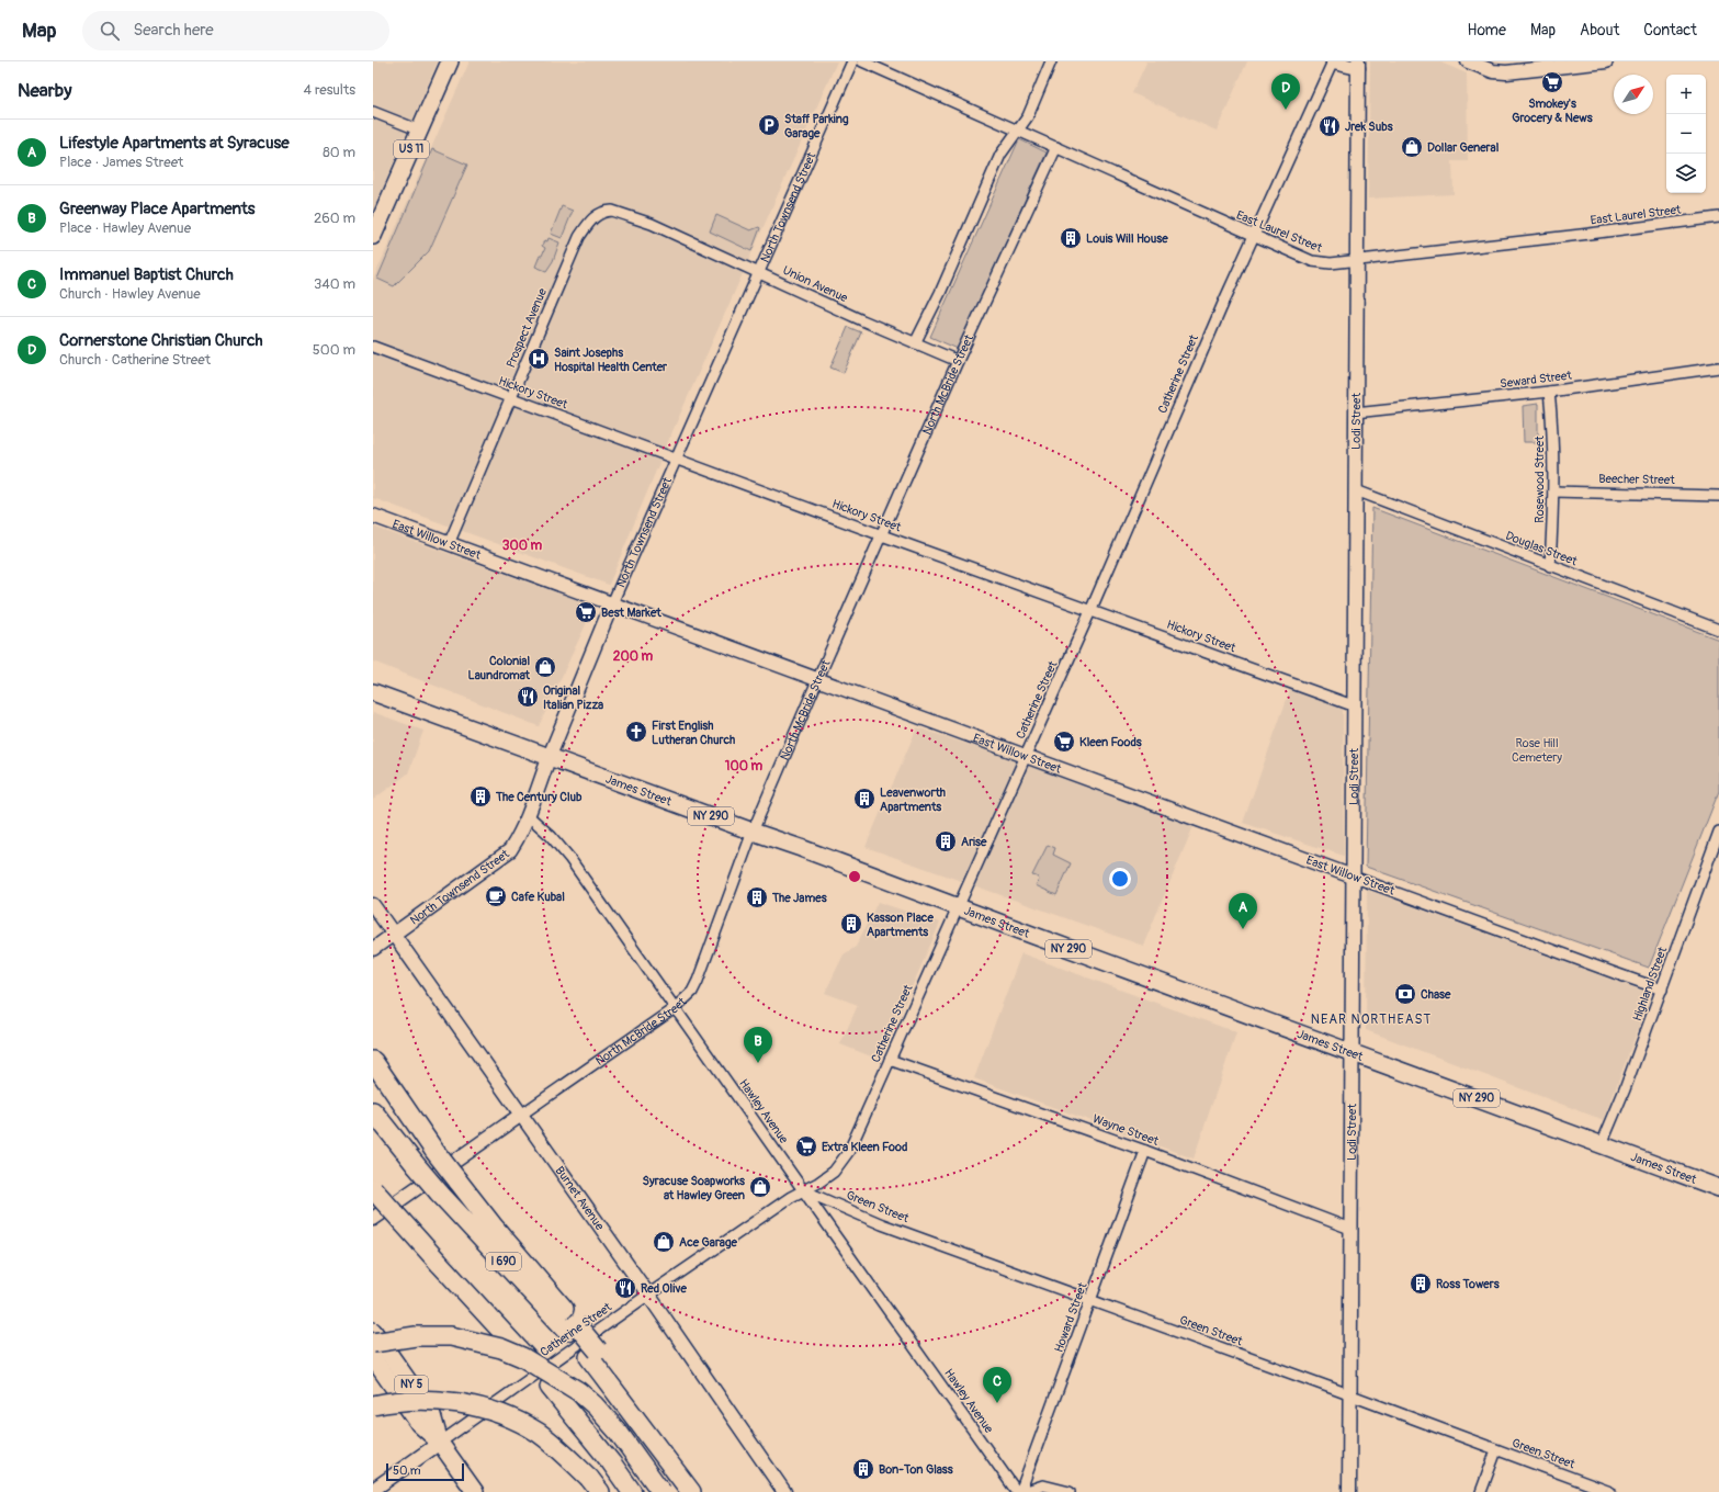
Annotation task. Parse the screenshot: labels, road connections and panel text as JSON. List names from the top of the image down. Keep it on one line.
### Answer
{"streets":{"highway":["I 690"],"main road":["US 11","James Street","NY 290","NY 5"],"street":["North Townsend Street","East Laurel Street","Union Avenue","Prospect Avenue","Catherine Street","Seward Street","North McBride Street","Hickory Street","Lodi Street","Rosewood Street","Beecher Street","East Willow Street","Douglas Street","Highland Street","Hawley Avenue","Wayne Street","Burnet Avenue","Green Street","Howard Street"]},"crossings":[["North Townsend Street","Union Avenue"],["North Townsend Street","Hickory Street"],["North Townsend Street","East Willow Street"],["North Townsend Street","James Street"],["North Townsend Street","Hawley Avenue"],["North Townsend Street","Burnet Avenue"],["East Laurel Street","Catherine Street"],["East Laurel Street","North McBride Street"],["East Laurel Street","Lodi Street"],["Union Avenue","Prospect Avenue"],["Union Avenue","North McBride Street"],["Prospect Avenue","Hickory Street"],["Prospect Avenue","East Willow Street"],["Catherine Street","Hickory Street"],["Catherine Street","East Willow Street"],["Catherine Street","James Street"],["Catherine Street","Hawley Avenue"],["Catherine Street","Wayne Street"],["Catherine Street","Burnet Avenue"],["Catherine Street","Green Street"],["Catherine Street","NY 5"],["Seward Street","Lodi Street"],["Seward Street","Rosewood Street"],["North McBride Street","Hickory Street"],["North McBride Street","East Willow Street"],["North McBride Street","James Street"],["North McBride Street","Hawley Avenue"],["North McBride Street","Burnet Avenue"],["Hickory Street","Lodi Street"],["Lodi Street","East Willow Street"],["Lodi Street","Douglas Street"],["Lodi Street","James Street"],["Lodi Street","Wayne Street"],["Lodi Street","Green Street"],["Rosewood Street","Beecher Street"],["Rosewood Street","Douglas Street"],["East Willow Street","Highland Street"],["James Street","Highland Street"],["Hawley Avenue","Green Street"],["Hawley Avenue","Howard Street"],["Wayne Street","Howard Street"],["Green Street","Howard Street"]],"districts":["NEAR NORTHEAST"],"parks":["Rose Hill Cemetery"],"places":{"supermarket":["Smokey's Grocery & News","Best Market","Kleen Foods","Extra Kleen Food"],"parking":["Staff Parking Garage"],"restaurant":["Jrek Subs","Original Italian Pizza","Red Olive"],"shop":["Dollar General","Colonial Laundromat","Syracuse Soapworks at Hawley Green","Ace Garage"],"building":["Louis Will House","The Century Club","Leavenworth Apartments","Arise","The James","Kasson Place Apartments","Ross Towers","Bon-Ton Glass"],"hospital":["Saint Josephs Hospital Health Center"],"church":["First English Lutheran Church"],"cafe":["Cafe Kubal"],"bank":["Chase"]},"scale_bar":"50 m","north":"top right","page":{"header":"Map","search":"Search here","nav":["Home","Map","About","Contact"],"heading":["Nearby","4 results"],"pins":["D","A","B","C"],"map_buttons":["+","−"],"list":[{"mark":"A","name":"Lifestyle Apartments at Syracuse","note":"Place · James Street","value":"80 m"},{"mark":"B","name":"Greenway Place Apartments","note":"Place · Hawley Avenue","value":"260 m"},{"mark":"C","name":"Immanuel Baptist Church","note":"Church · Hawley Avenue","value":"340 m"},{"mark":"D","name":"Cornerstone Christian Church","note":"Church · Catherine Street","value":"500 m"}],"scale":"50 m"},"rings":["300 m","200 m","100 m"]}
